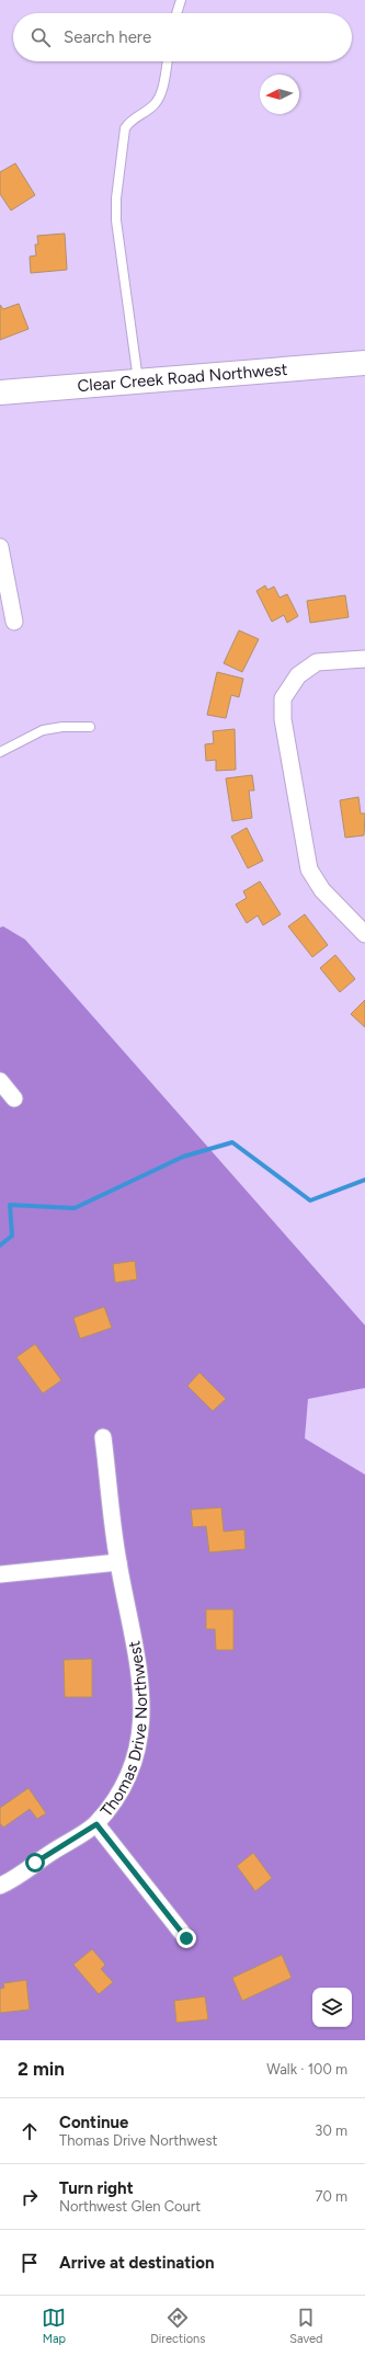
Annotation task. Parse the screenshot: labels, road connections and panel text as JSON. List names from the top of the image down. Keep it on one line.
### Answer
{"streets":{"main road":["Clear Creek Road Northwest"],"street":["Thomas Drive Northwest"]},"north":"left","page":{"search":"Search here","heading":["2 min","Walk · 100 m"],"list":[["Continue","Thomas Drive Northwest","30 m"],["Turn right","Northwest Glen Court","70 m"],"Arrive at destination"],"nav":["Map","Directions","Saved"]}}
